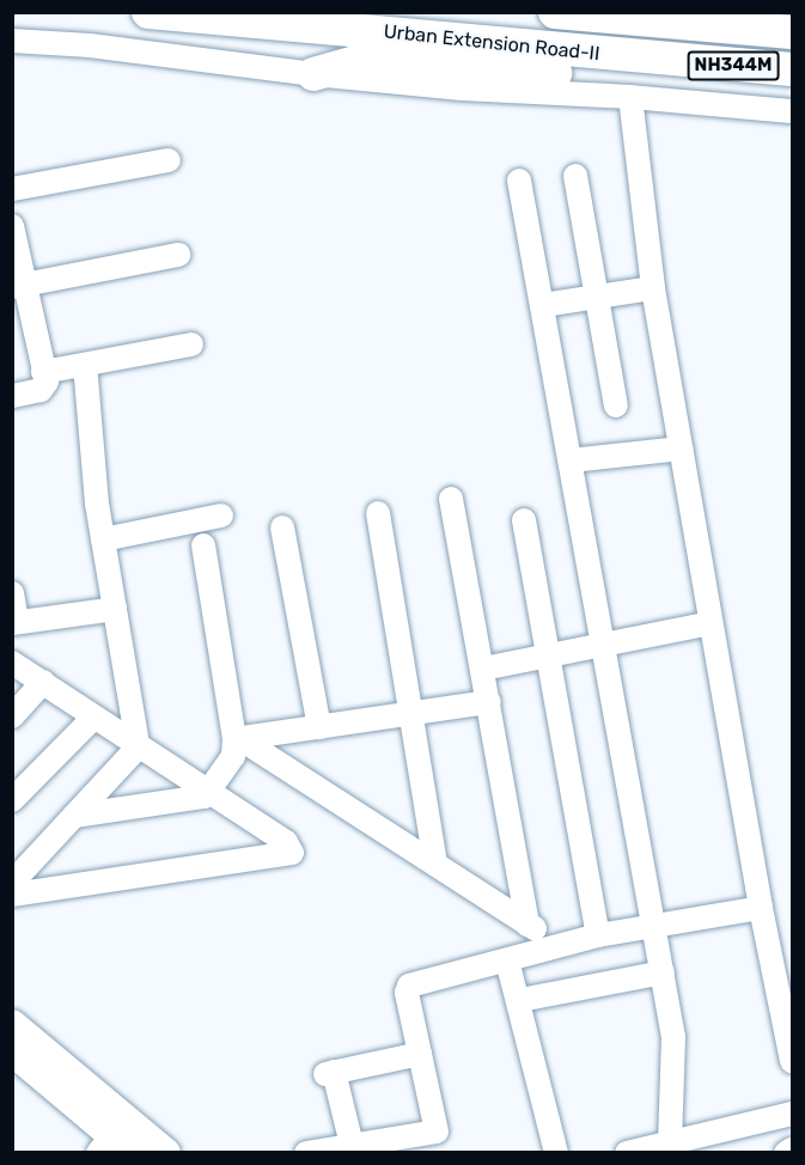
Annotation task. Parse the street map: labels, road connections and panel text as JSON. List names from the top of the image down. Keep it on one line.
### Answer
{"streets":{"highway":["Urban Extension Road-II","NH344M"]}}
